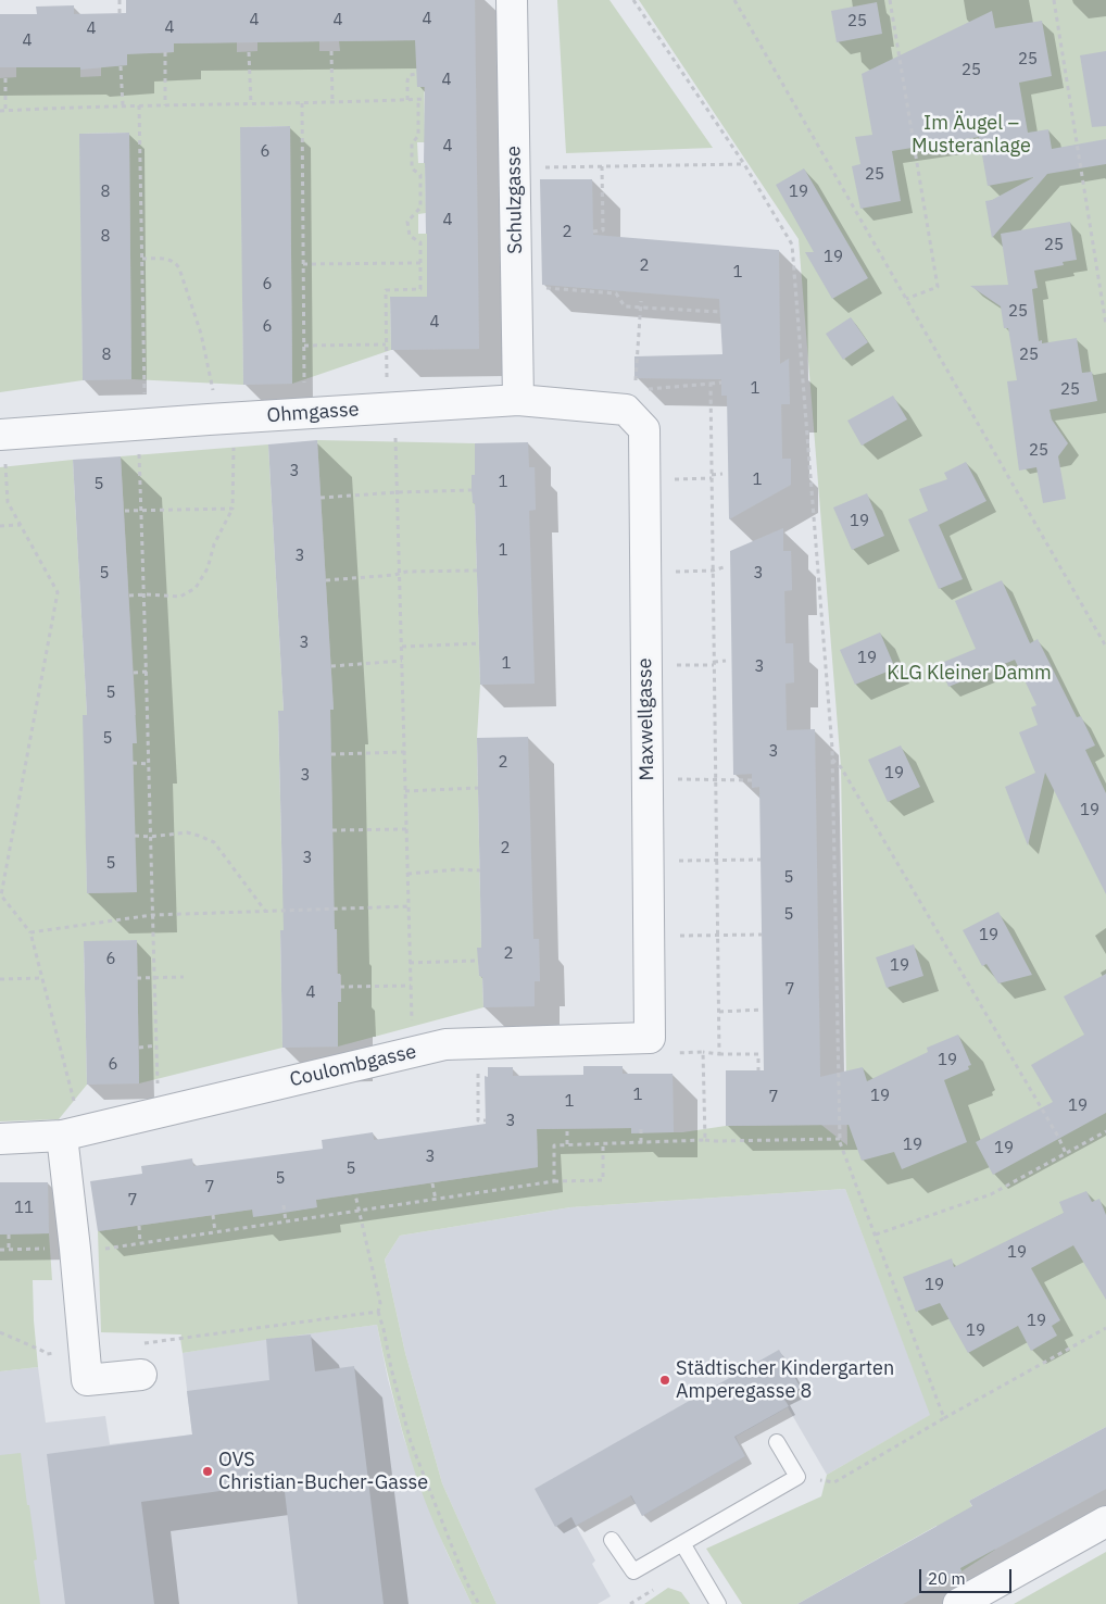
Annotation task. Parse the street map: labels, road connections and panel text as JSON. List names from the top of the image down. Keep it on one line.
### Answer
{"streets":{"street":["Schulzgasse","Ohmgasse","Maxwellgasse","Coulombgasse"]},"crossings":[["Schulzgasse","Ohmgasse"],["Ohmgasse","Maxwellgasse"],["Maxwellgasse","Coulombgasse"]],"parks":["Im Äugel – Musteranlage","KLG Kleiner Damm"],"places":["Städtischer Kindergarten Amperegasse 8","OVS Christian-Bucher-Gasse"],"house_numbers":["4","4","4","25","4","4","4","25","25","4","4","6","25","8","19","4","2","8","25","19","2","1","6","25","4","6","8","25","1","25","25","3","1","1","5","19","1","3","5","3","3","19","1","3","5","5","3","2","19","3","19","2","3","5","5","5","19","2","6","19","7","4","19","6","1","19","7","1","19","3","19","19","3","5","5","7","7","11","19","19","19","19"],"scale_bar":"20 m"}
